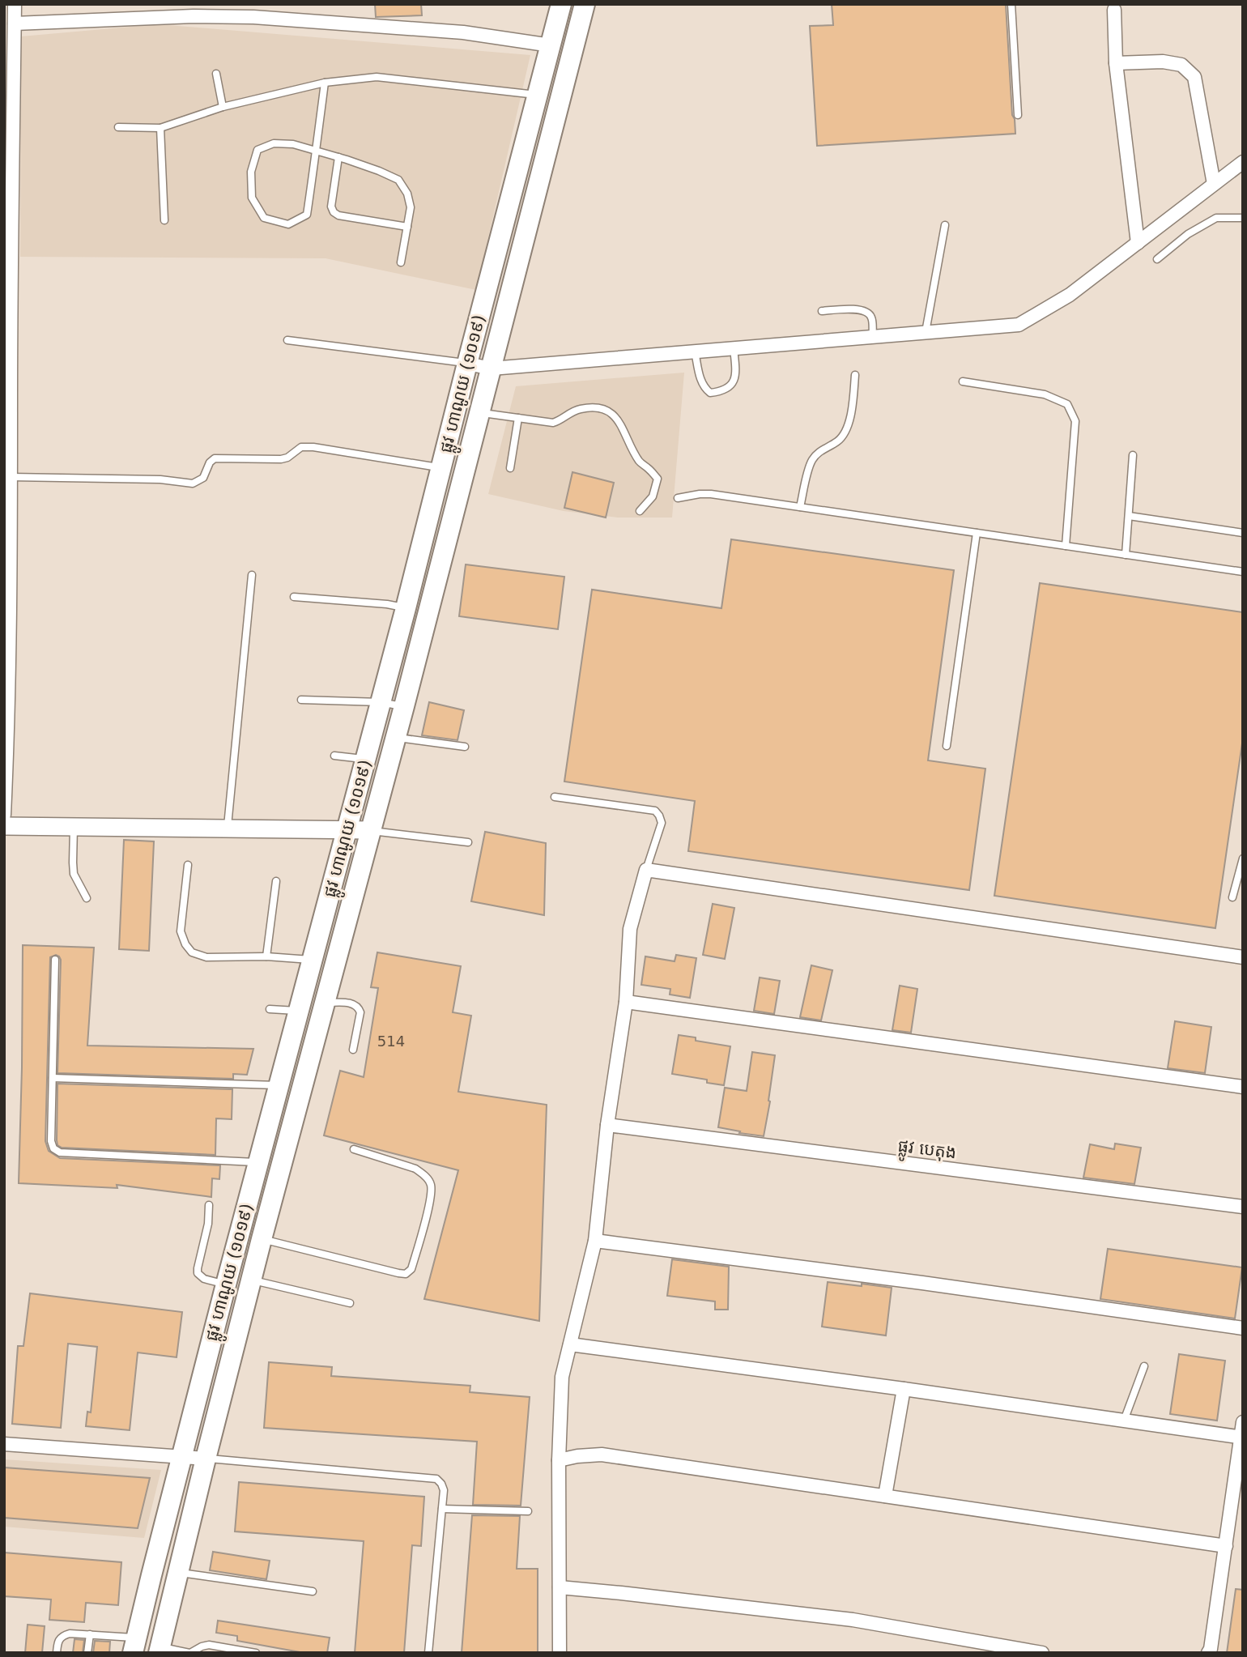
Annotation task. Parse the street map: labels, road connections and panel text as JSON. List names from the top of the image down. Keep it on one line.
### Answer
{"streets":{"main road":["ផ្លូវ ហាណូយ (១០១៩)"],"street":["ផ្លូវ បេតុង"]},"house_numbers":["514"]}
